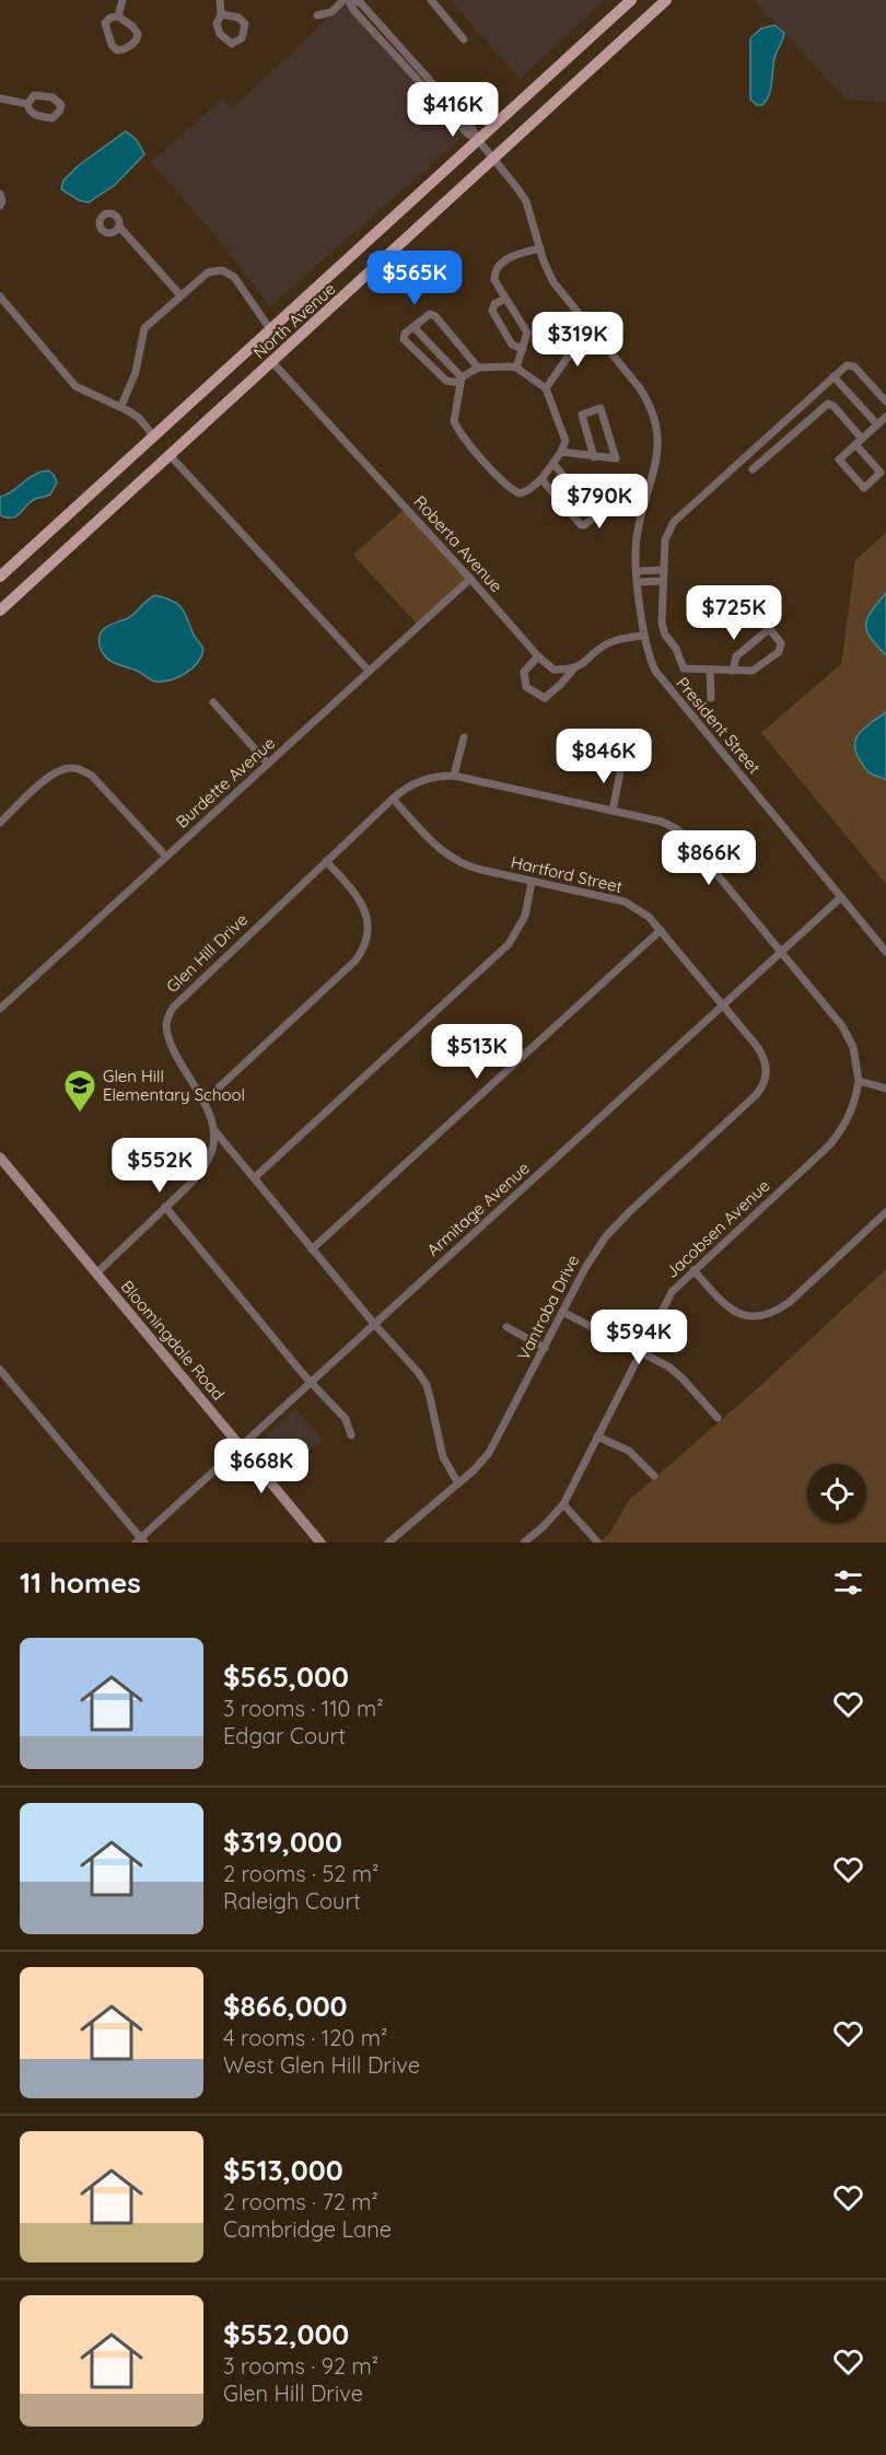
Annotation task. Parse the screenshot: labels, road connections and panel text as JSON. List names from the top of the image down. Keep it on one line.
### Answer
{"streets":{"main road":["North Avenue","Bloomingdale Road"],"street":["Roberta Avenue","President Street","Burdette Avenue","Hartford Street","Glen Hill Drive","Armitage Avenue","Jacobsen Avenue","Vantroba Drive"]},"crossings":[["North Avenue","Roberta Avenue"],["North Avenue","President Street"],["Roberta Avenue","Burdette Avenue"],["President Street","Armitage Avenue"],["Hartford Street","Glen Hill Drive"],["Hartford Street","Armitage Avenue"],["Hartford Street","Vantroba Drive"],["Glen Hill Drive","Armitage Avenue"],["Glen Hill Drive","Jacobsen Avenue"],["Armitage Avenue","Bloomingdale Road"]],"places":{"school or university":["Glen Hill Elementary School"]},"page":{"price":["$416K","$565K","$319K","$790K","$725K","$846K","$866K","$513K","$552K","$594K","$668K"],"heading":"11 homes","list":[{"name":"$565,000","note":"3 rooms · 110 m² · Edgar Court"},{"name":"$319,000","note":"2 rooms · 52 m² · Raleigh Court"},{"name":"$866,000","note":"4 rooms · 120 m² · West Glen Hill Drive"},{"name":"$513,000","note":"2 rooms · 72 m² · Cambridge Lane"},{"name":"$552,000","note":"3 rooms · 92 m² · Glen Hill Drive"}]}}
